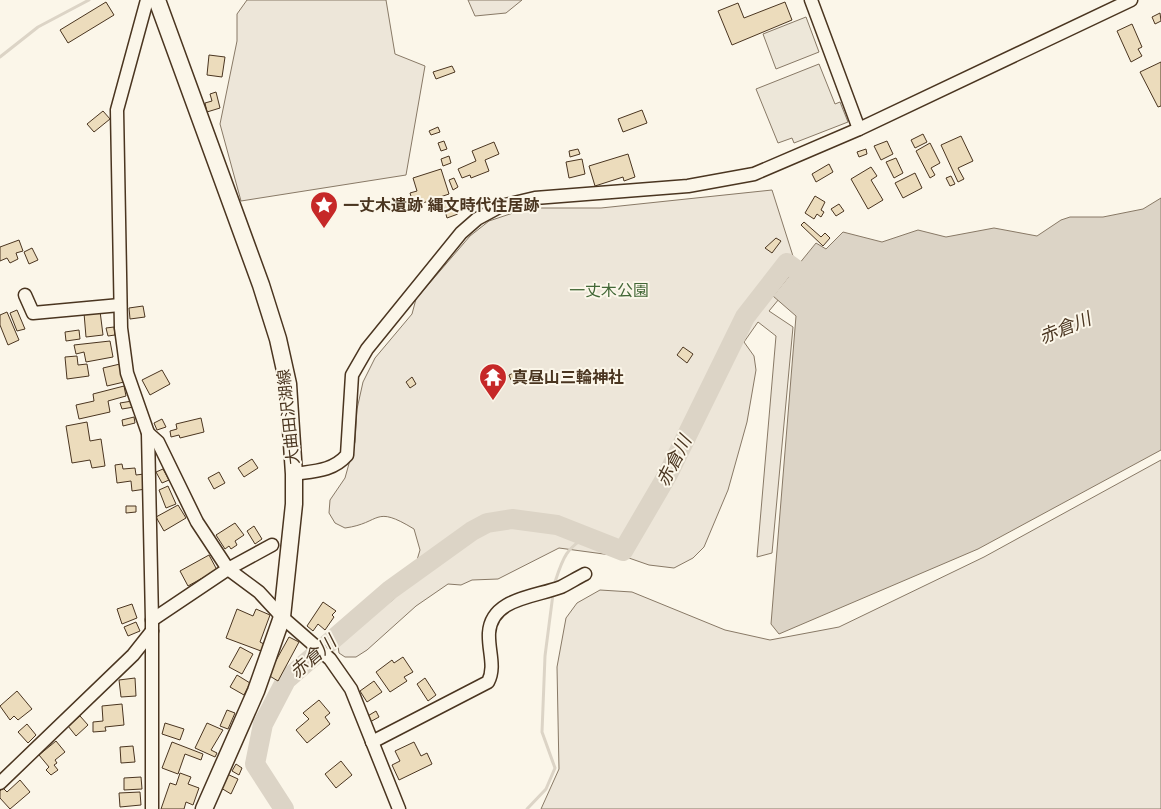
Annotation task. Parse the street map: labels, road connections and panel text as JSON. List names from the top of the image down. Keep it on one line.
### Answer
{"streets":{"main road":["大曲田沢湖線"]},"water":["赤倉川"],"parks":["一丈木公園"],"places":{"place":["一丈木遺跡 縄文時代住居跡"],"temple":["真昼山三輪神社"]}}
